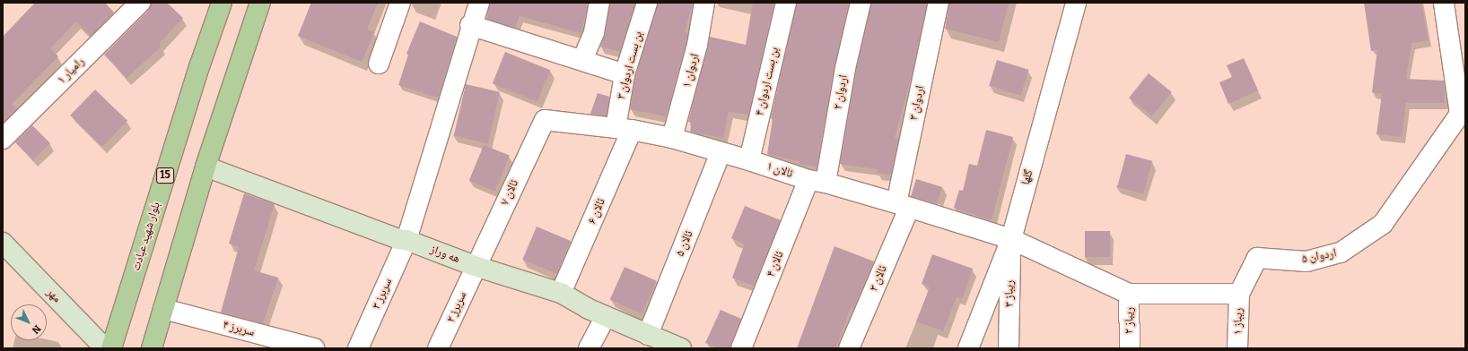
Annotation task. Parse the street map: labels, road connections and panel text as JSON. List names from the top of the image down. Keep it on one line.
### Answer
{"streets":{"main road":["15","بلوار شهید عبادت"],"street":["بن بست اردوان ۳","رامیار ۱","اردوان ۱","بن بست اردوان ۴","اردوان ۲","اردوان ۳","ئالان ۱","گلها","ئالان ۷","ئالان ۶","ئالان ۵","هه وراز","اردوان ۵","ئالان ۴","ئالان ۳","سربرز ۳","ریباز ۳","مهر","سربرز ۲","ریباز ۲","ریباز ۱","سربرز ۴"]},"crossings":[["بن بست اردوان ۳","ئالان ۱"],["بن بست اردوان ۳","ئالان ۶"],["اردوان ۱","ئالان ۱"],["بن بست اردوان ۴","ئالان ۱"],["اردوان ۲","ئالان ۱"],["اردوان ۲","ئالان ۴"],["اردوان ۳","ئالان ۱"],["اردوان ۳","ئالان ۳"],["ئالان ۱","گلها"],["ئالان ۱","ئالان ۷"],["ئالان ۱","ئالان ۶"],["ئالان ۱","ئالان ۵"],["ئالان ۱","ئالان ۴"],["ئالان ۱","ئالان ۳"],["ئالان ۱","ریباز ۳"],["گلها","ریباز ۳"],["ئالان ۷","هه وراز"],["ئالان ۷","سربرز ۲"],["ئالان ۶","هه وراز"],["ئالان ۵","هه وراز"],["هه وراز","سربرز ۳"],["هه وراز","سربرز ۲"],["اردوان ۵","ریباز ۱"]],"north":"bottom right"}
